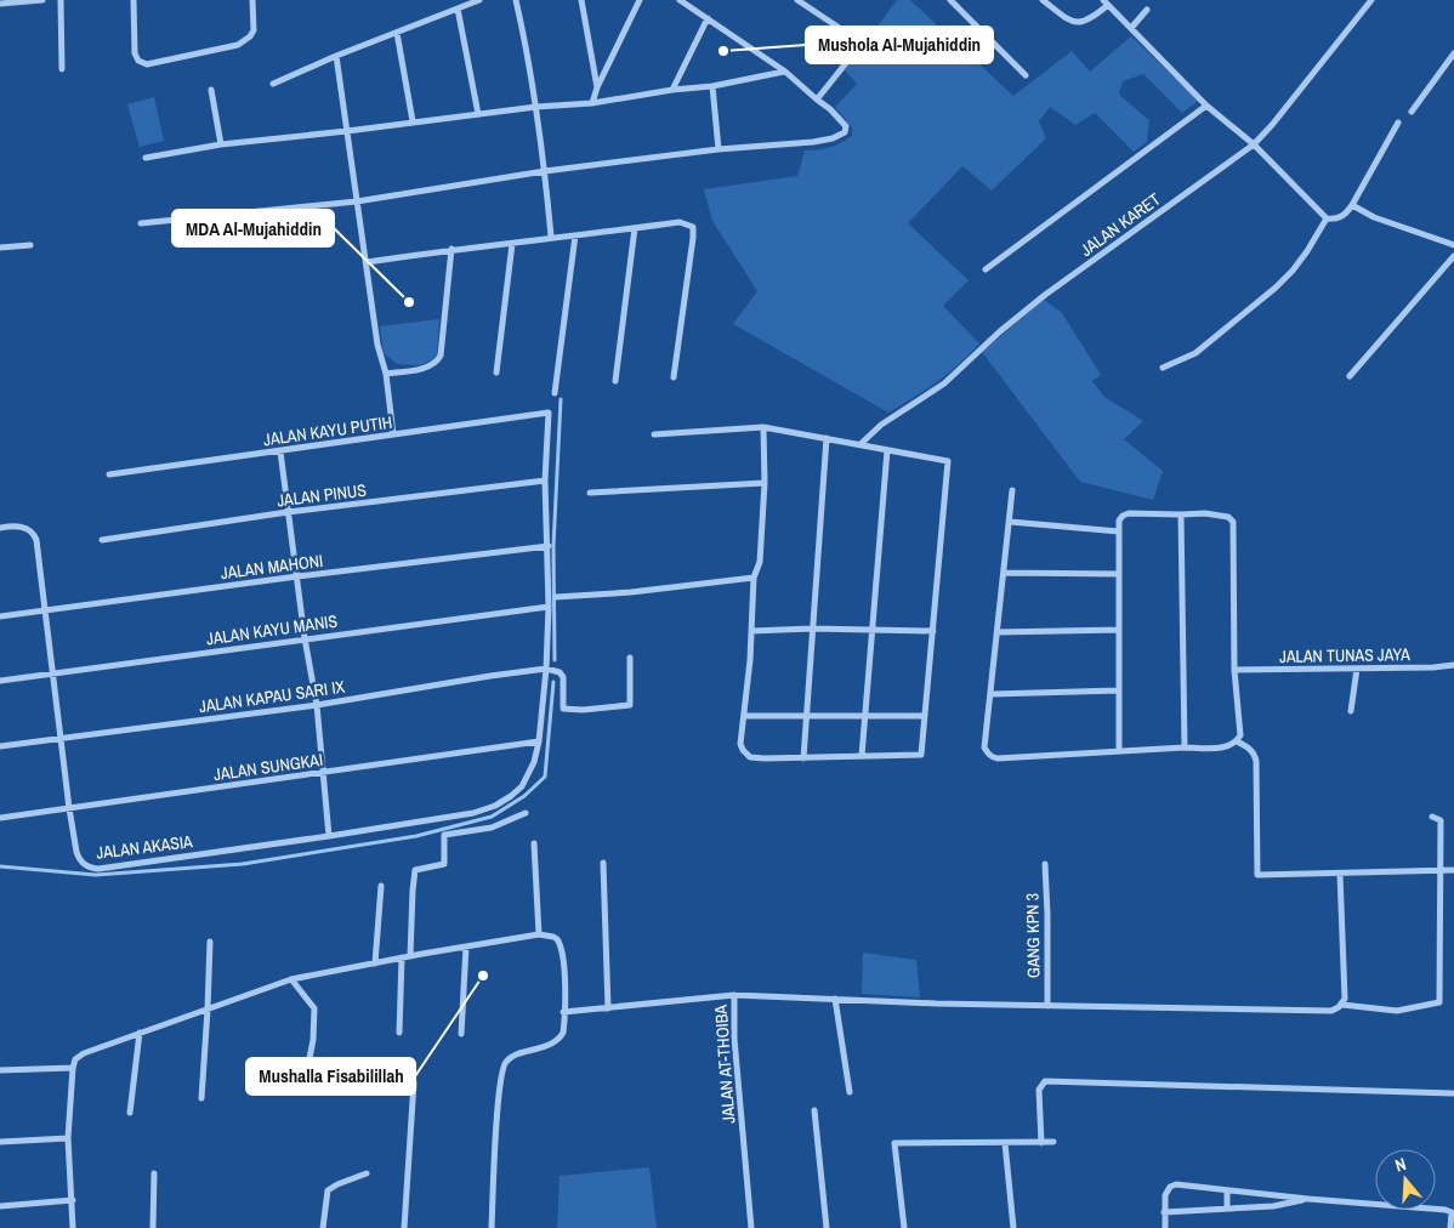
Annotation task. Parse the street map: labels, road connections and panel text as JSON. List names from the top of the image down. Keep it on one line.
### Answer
{"streets":{"street":["JALAN KARET","JALAN KAYU PUTIH","JALAN PINUS","JALAN MAHONI","JALAN KAYU MANIS","JALAN TUNAS JAYA","JALAN KAPAU SARI IX","JALAN SUNGKAI","JALAN AKASIA","GANG KPN 3","JALAN AT-THOIBA"]},"crossings":[["JALAN KAYU PUTIH","JALAN AKASIA"],["JALAN PINUS","JALAN AKASIA"],["JALAN MAHONI","JALAN AKASIA"],["JALAN KAYU MANIS","JALAN AKASIA"],["JALAN KAPAU SARI IX","JALAN AKASIA"],["JALAN SUNGKAI","JALAN AKASIA"]],"places":["Mushola Al-Mujahiddin","MDA Al-Mujahiddin","Mushalla Fisabilillah"],"north":"top"}
